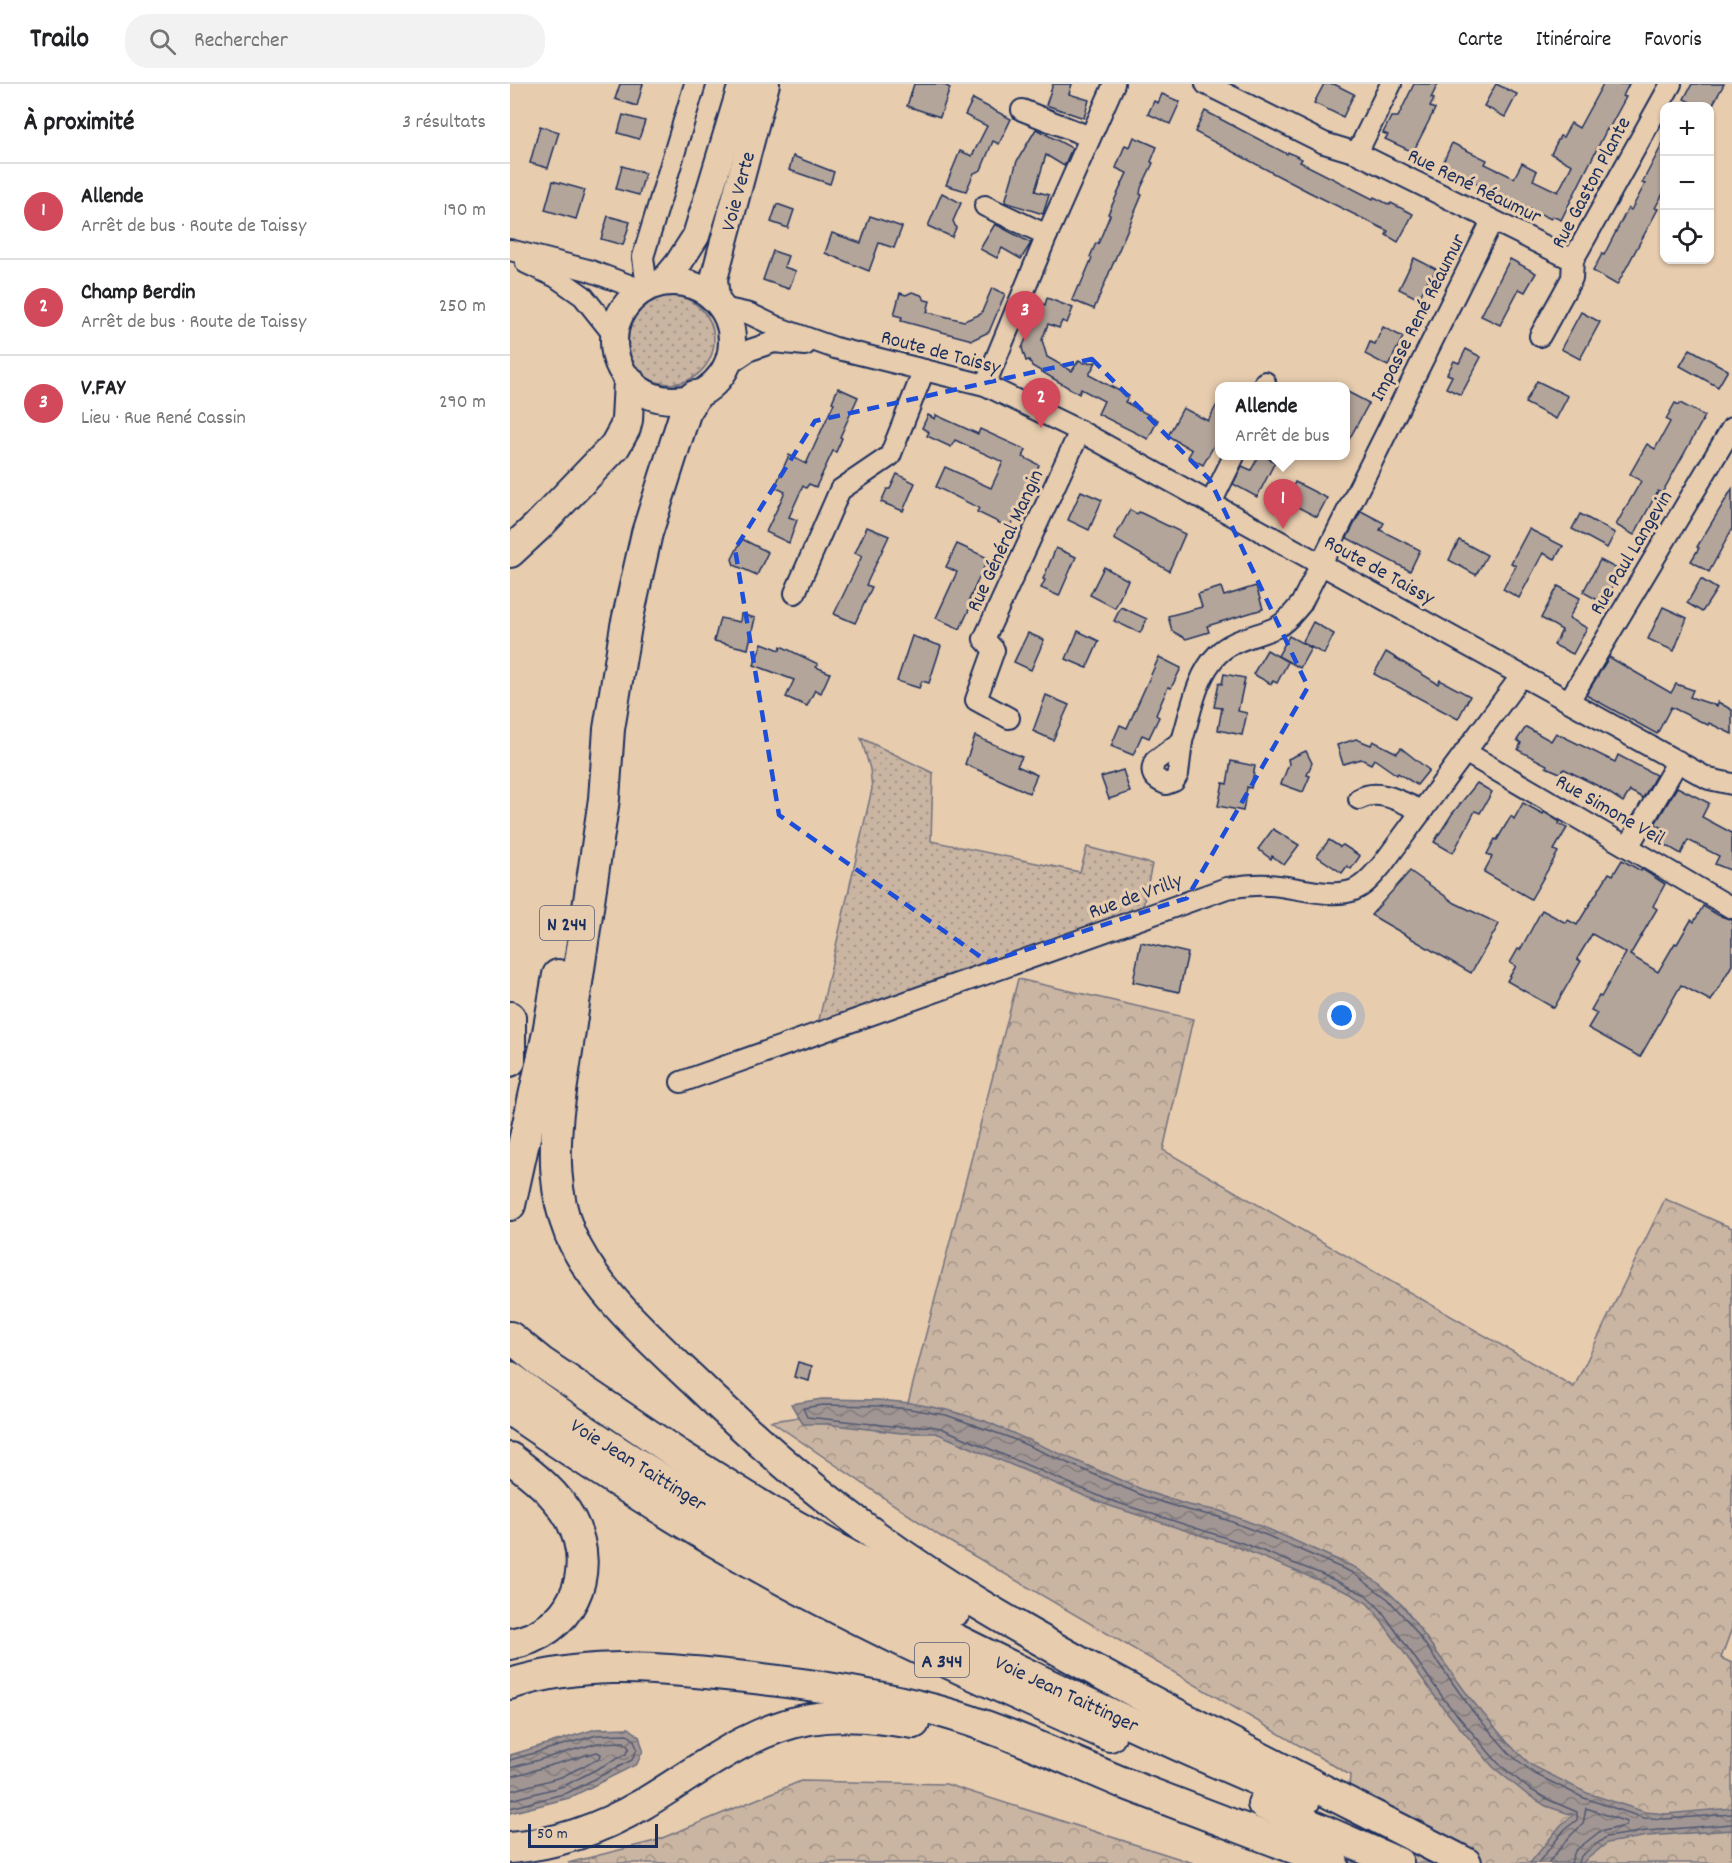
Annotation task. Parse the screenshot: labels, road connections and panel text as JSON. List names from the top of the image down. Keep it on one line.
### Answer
{"streets":{"highway":["N 244","Voie Jean Taittinger","A 344"],"main road":["Voie Verte"],"street":["Rue Gaston Plante","Rue René Réaumur","Impasse René Réaumur","Route de Taissy","Rue Général Mangin","Rue Paul Langevin","Rue Simone Veil","Rue de Vrilly"]},"crossings":[["Rue Gaston Plante","Rue René Réaumur"],["Rue René Réaumur","Impasse René Réaumur"],["Voie Verte","Route de Taissy"],["Voie Verte","N 244"],["Impasse René Réaumur","Route de Taissy"],["Route de Taissy","Rue Général Mangin"],["Route de Taissy","Rue Paul Langevin"],["Route de Taissy","Rue de Vrilly"],["Route de Taissy","N 244"],["Rue Simone Veil","Rue de Vrilly"]],"scale_bar":"50 m","page":{"header":"Trailo","search":"Rechercher","nav":["Carte","Itinéraire","Favoris"],"heading":["À proximité","3 résultats"],"map_buttons":["+","−"],"list":[{"mark":"1","name":"Allende","note":"Arrêt de bus · Route de Taissy","value":"190 m"},{"mark":"2","name":"Champ Berdin","note":"Arrêt de bus · Route de Taissy","value":"250 m"},{"mark":"3","name":"V.FAY","note":"Lieu · Rue René Cassin","value":"290 m"}],"pins":["3","2","1"],"popup":["Allende","Arrêt de bus"],"scale":"50 m"}}
